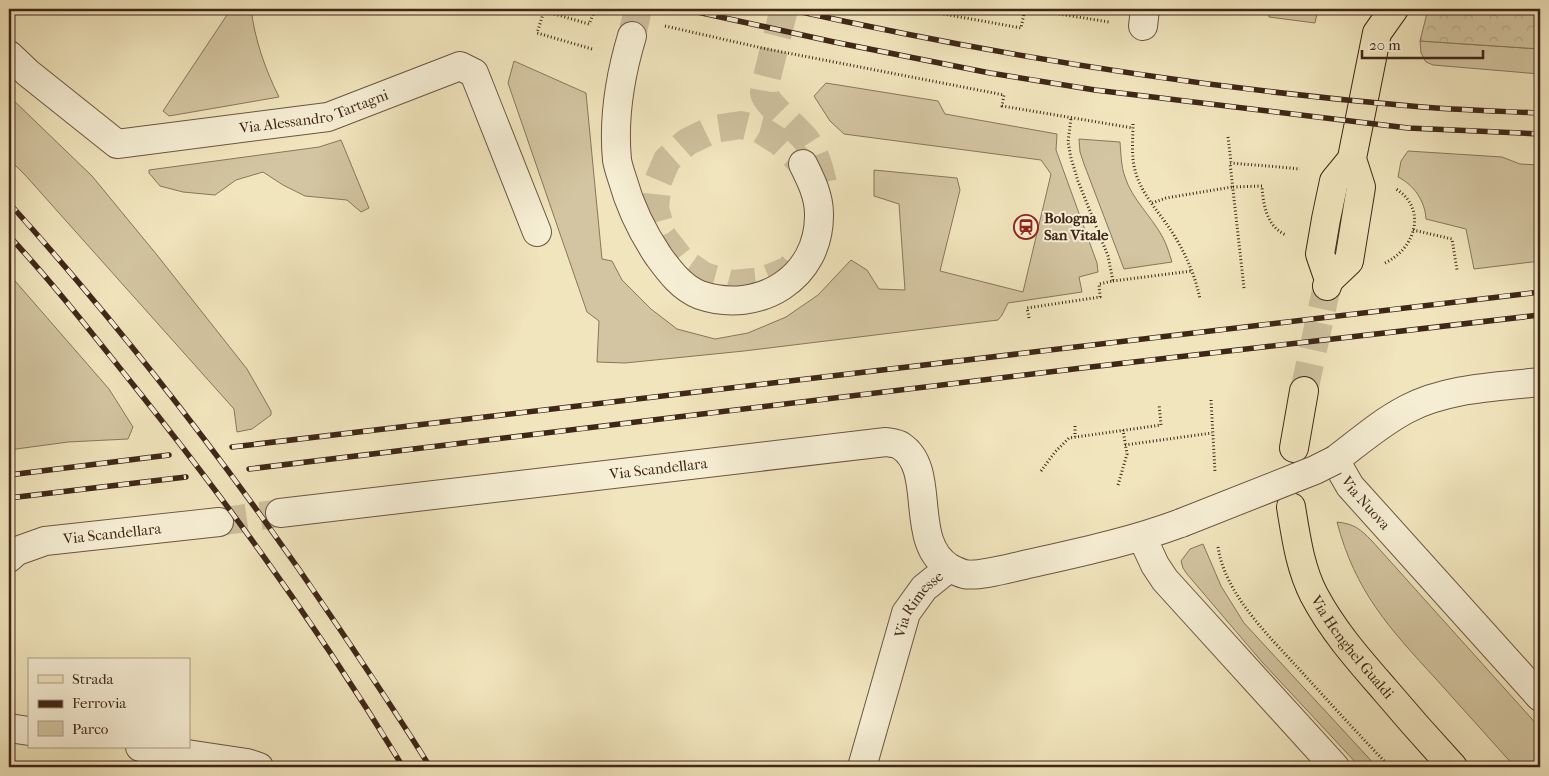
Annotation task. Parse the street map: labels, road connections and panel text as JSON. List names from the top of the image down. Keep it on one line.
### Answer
{"streets":{"main road":["Via Henghel Gualdi"],"street":["Via Alessandro Tartagni","Via Scandellara","Via Nuova","Via Rimesse"]},"crossings":[["Via Scandellara","Via Rimesse"],["Via Nuova","Via Rimesse"]],"places":{"station":["Bologna San Vitale"]},"legend":["Strada","Ferrovia","Parco"],"scale_bar":"20 m"}
